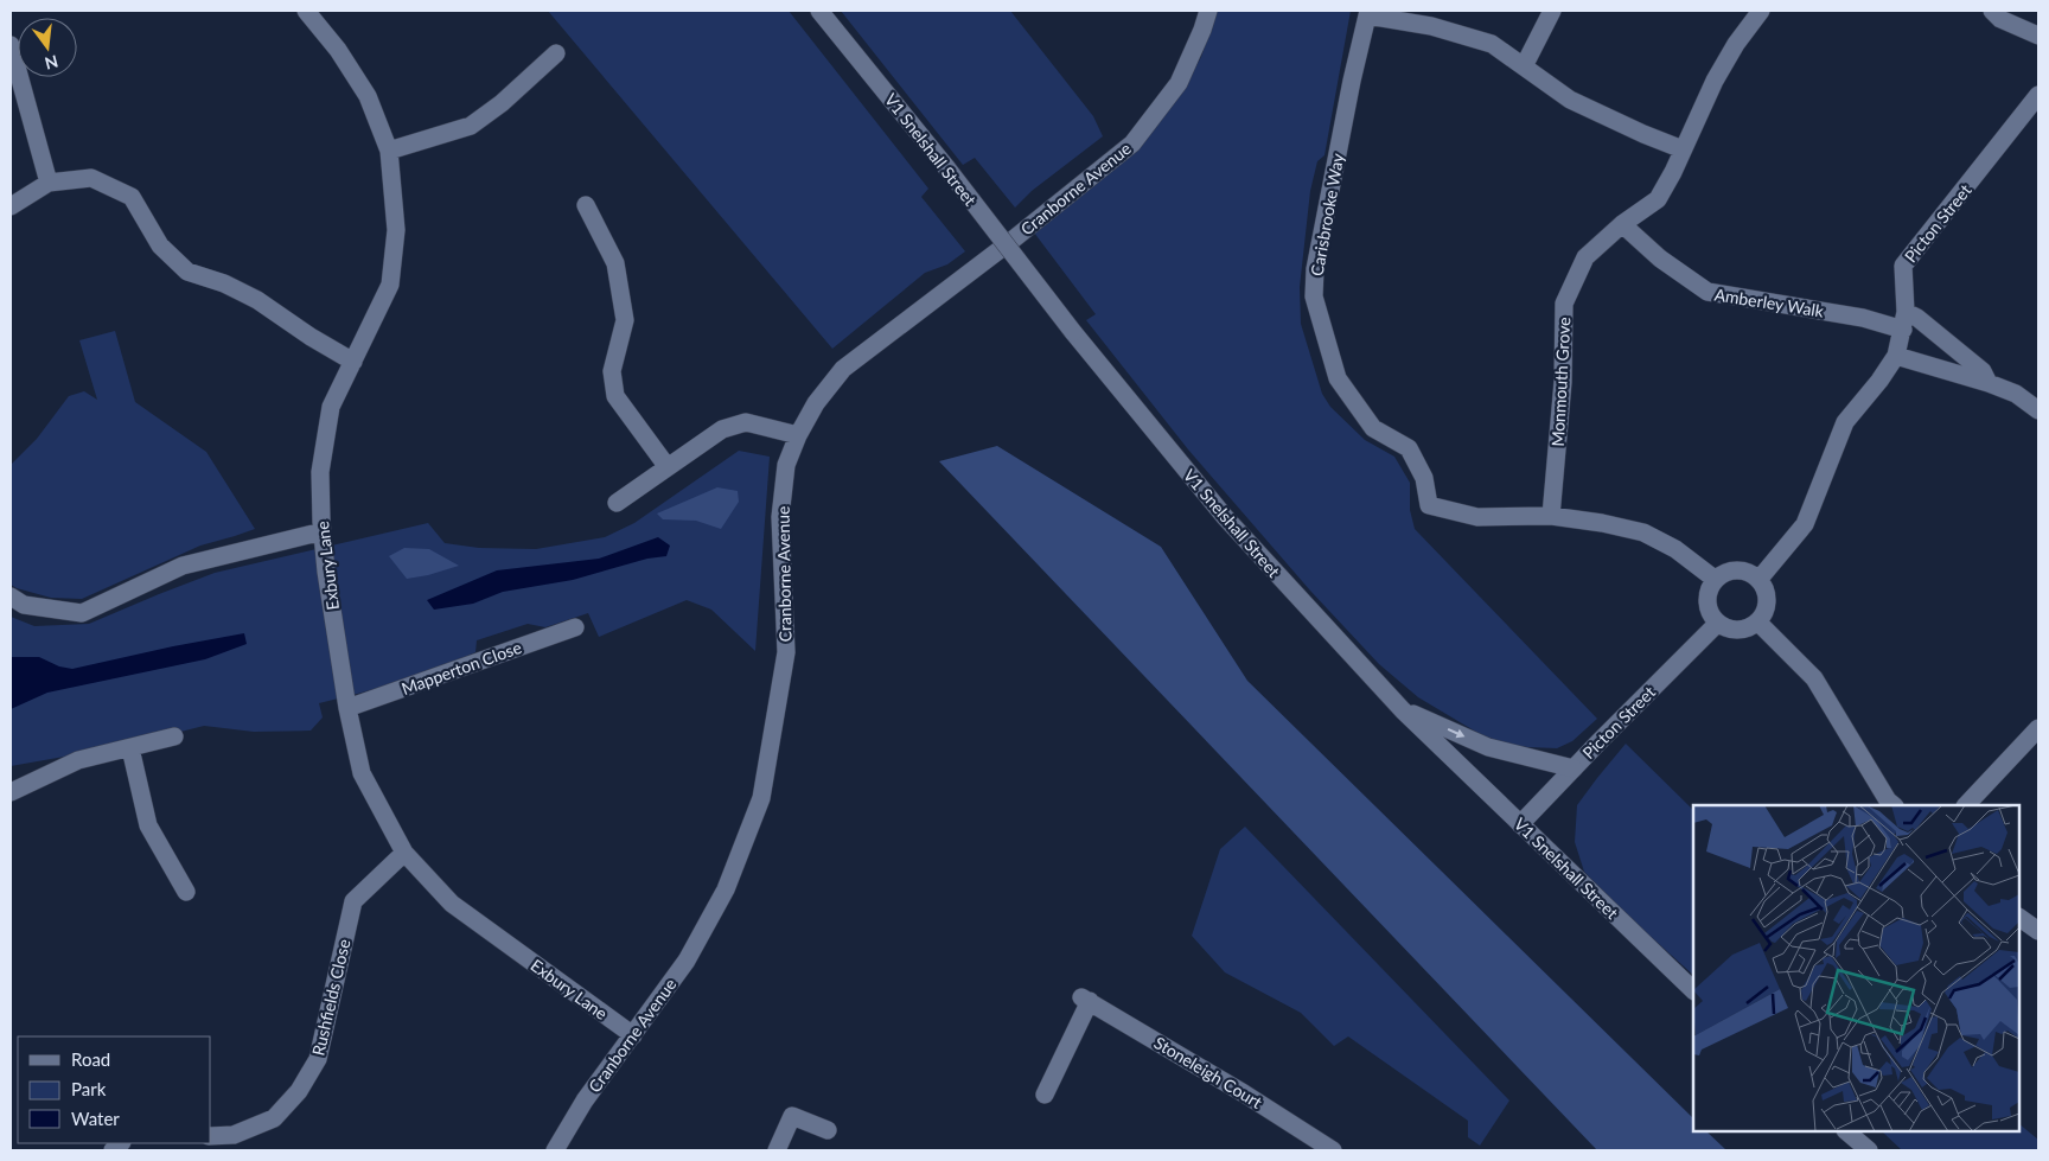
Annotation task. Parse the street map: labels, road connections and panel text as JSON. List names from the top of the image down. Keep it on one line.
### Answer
{"streets":{"street":["V1 Snelshall Street","Cranborne Avenue","Carisbrooke Way","Picton Street","Amberley Walk","Monmouth Grove","Exbury Lane","Mapperton Close","Rushfields Close","Stoneleigh Court"]},"crossings":[["V1 Snelshall Street","Picton Street"],["Cranborne Avenue","Exbury Lane"],["Carisbrooke Way","Picton Street"],["Carisbrooke Way","Monmouth Grove"],["Picton Street","Amberley Walk"],["Amberley Walk","Monmouth Grove"],["Exbury Lane","Mapperton Close"],["Exbury Lane","Rushfields Close"]],"legend":["Road","Park","Water"],"north":"bottom"}
